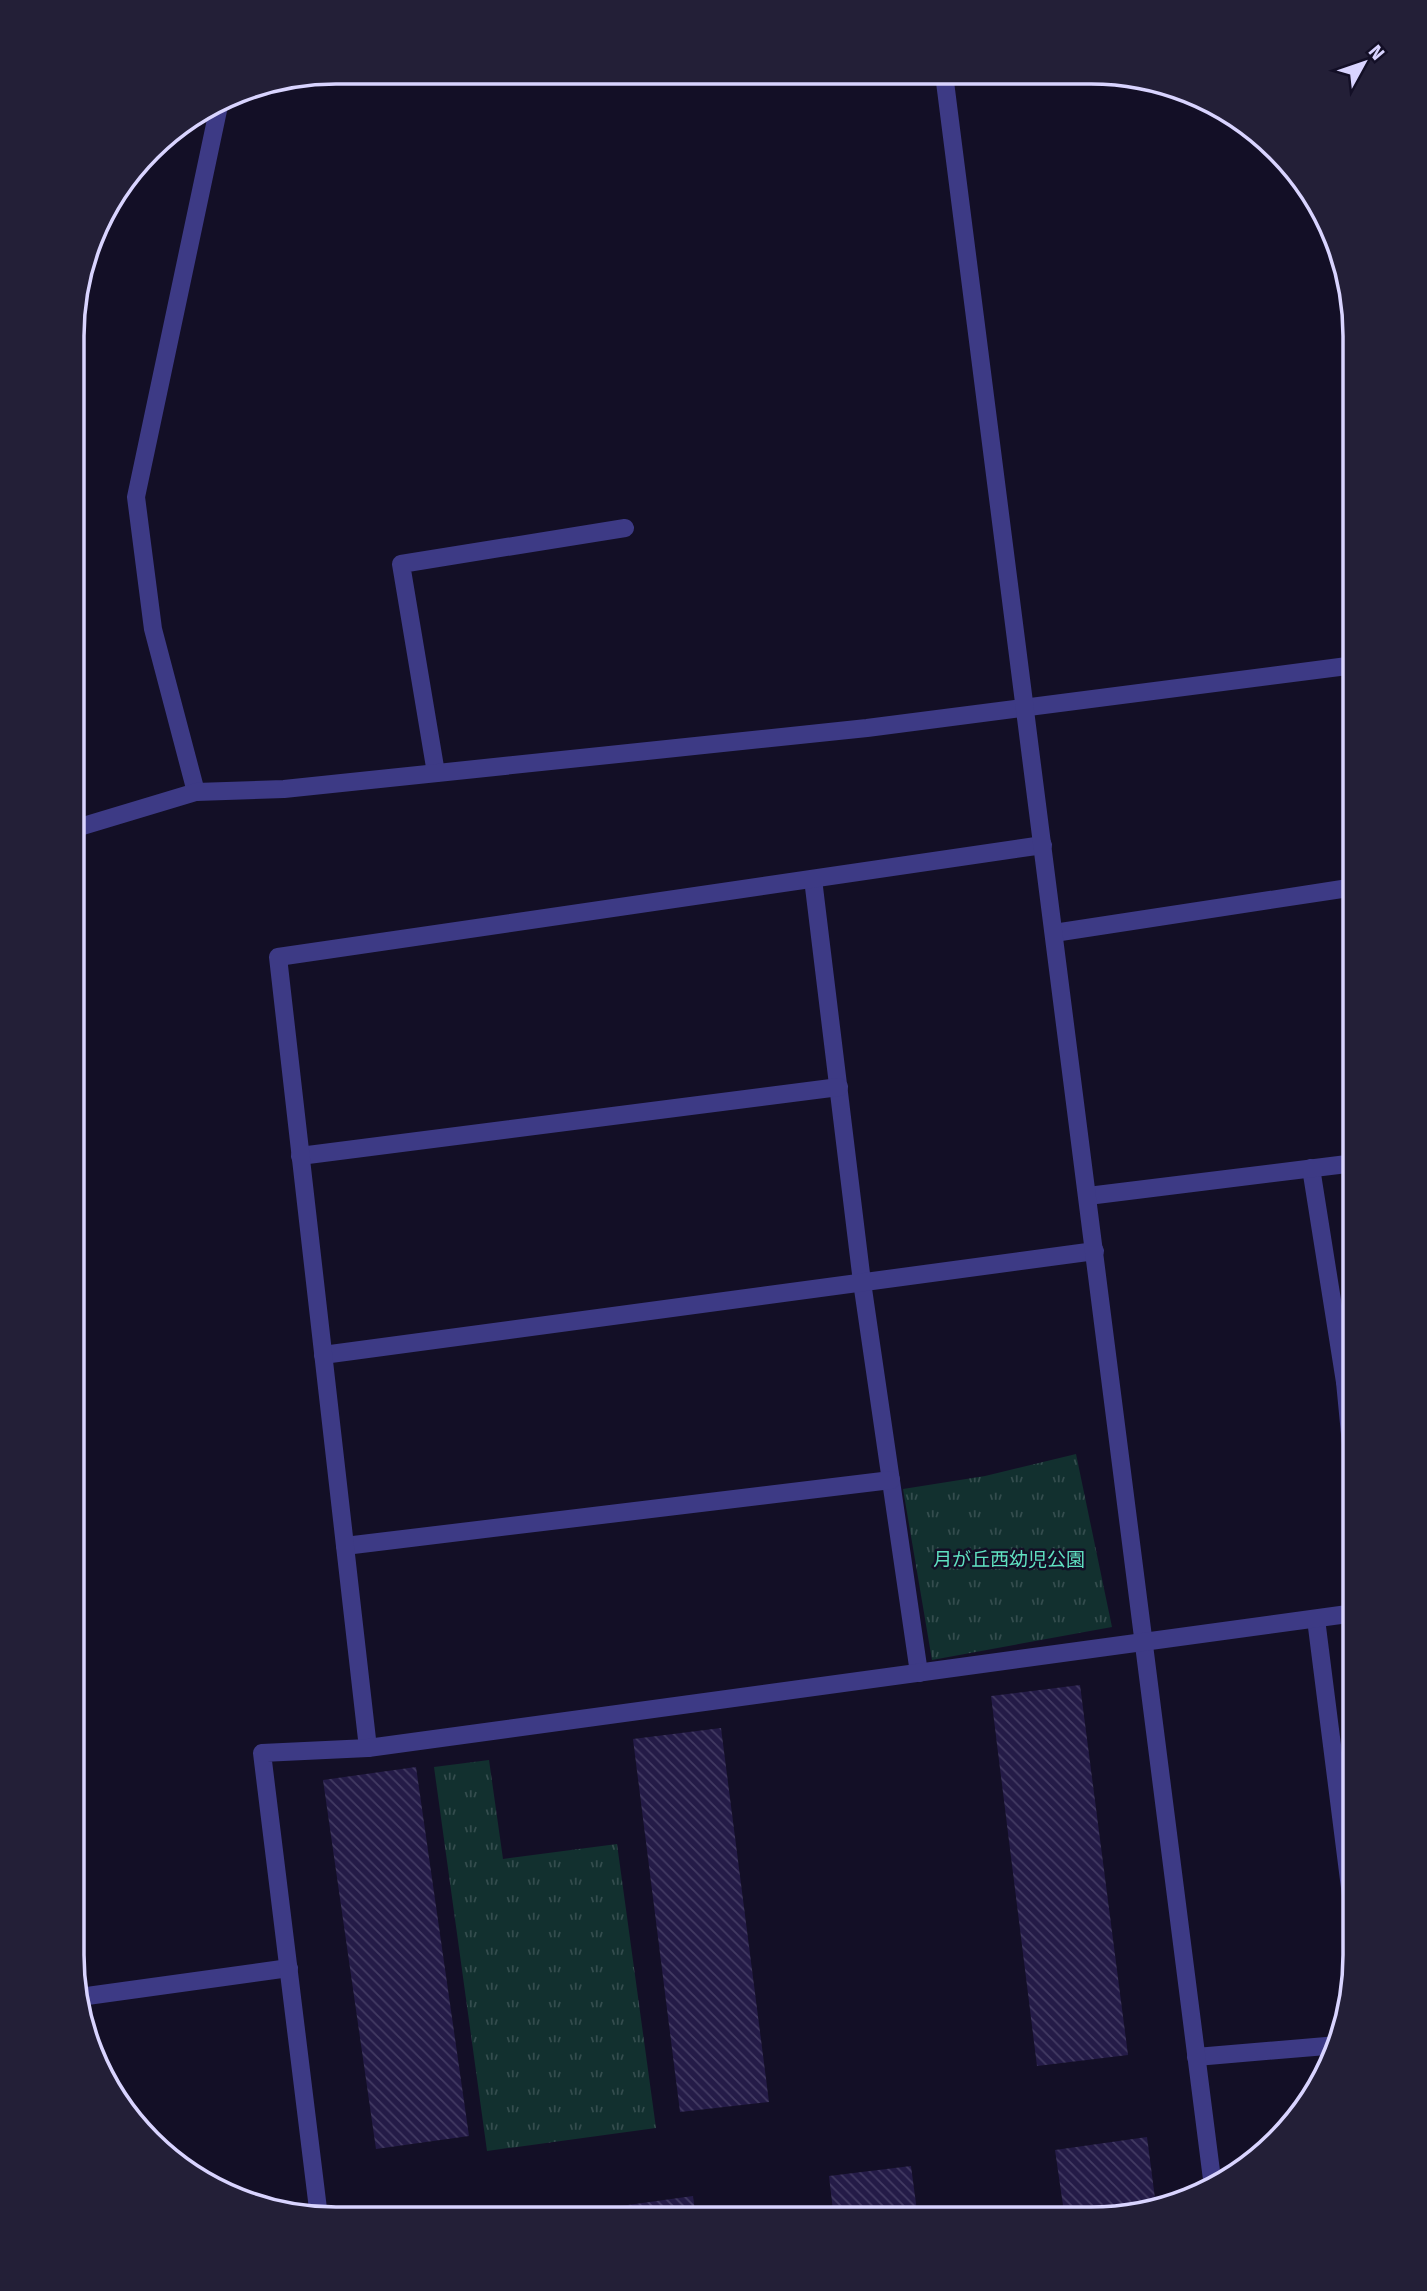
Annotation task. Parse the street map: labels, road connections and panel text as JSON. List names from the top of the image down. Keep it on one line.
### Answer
{"parks":["月が丘西幼児公園"],"north":"top right"}
